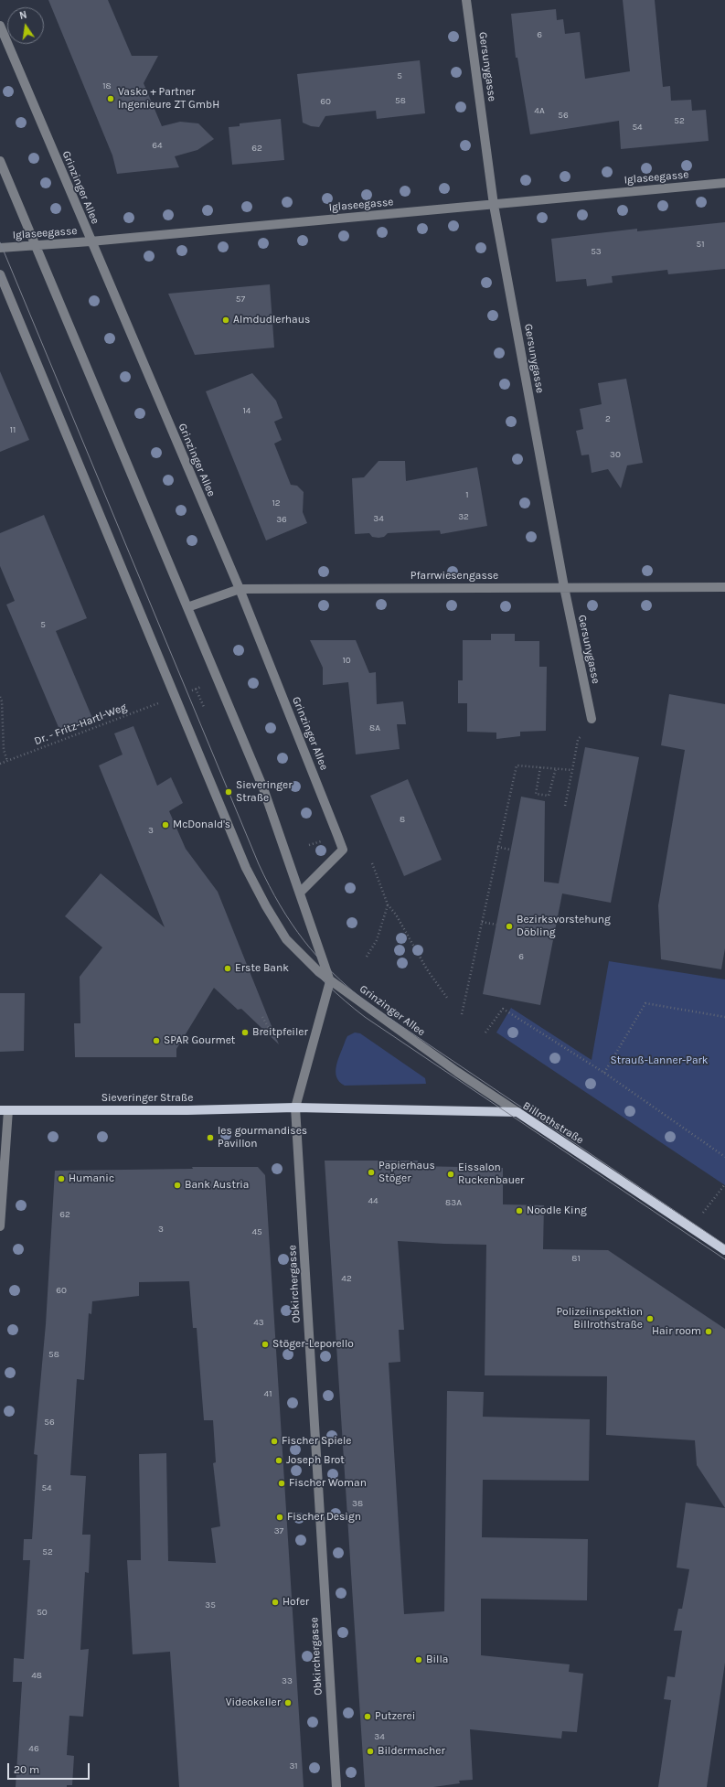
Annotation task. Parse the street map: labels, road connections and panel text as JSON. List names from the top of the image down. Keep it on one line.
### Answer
{"streets":{"main road":["Sieveringer Straße","Billrothstraße"],"street":["Gersunygasse","Iglaseegasse","Grinzinger Allee","Pfarrwiesengasse","Obkirchergasse"],"path":["Dr. - Fritz-Hartl-Weg"]},"crossings":[["Gersunygasse","Iglaseegasse"],["Gersunygasse","Pfarrwiesengasse"],["Iglaseegasse","Grinzinger Allee"],["Grinzinger Allee","Pfarrwiesengasse"],["Grinzinger Allee","Billrothstraße"],["Grinzinger Allee","Obkirchergasse"],["Sieveringer Straße","Billrothstraße"],["Sieveringer Straße","Obkirchergasse"],["Billrothstraße","Obkirchergasse"]],"parks":["Strauß-Lanner-Park"],"places":["Vasko + Partner Ingenieure ZT GmbH","Almdudlerhaus","Sieveringer Straße","McDonald's","Bezirksvorstehung Döbling","Erste Bank","Breitpfeiler","SPAR Gourmet","les gourmandises Pavillon","Papierhaus Stöger","Eissalon Ruckenbauer","Humanic","Bank Austria","Noodle King","Polizeiinspektion Billrothstraße","Hair room","Stöger-Leporello","Fischer Spiele","Joseph Brot","Fischer Woman","Fischer Design","Hofer","Billa","Videokeller","Putzerei","Bildermacher"],"house_numbers":["6","5","18","58","60","4A","56","52","54","64","62","51","53","57","14","2","11","30","1","12","32","34","36","5","10","8A","8","3","6","44","83A","62","3","45","81","42","60","43","58","41","56","54","38","37","52","35","50","48","33","34","46","31"],"scale_bar":"20 m","north":"top"}
